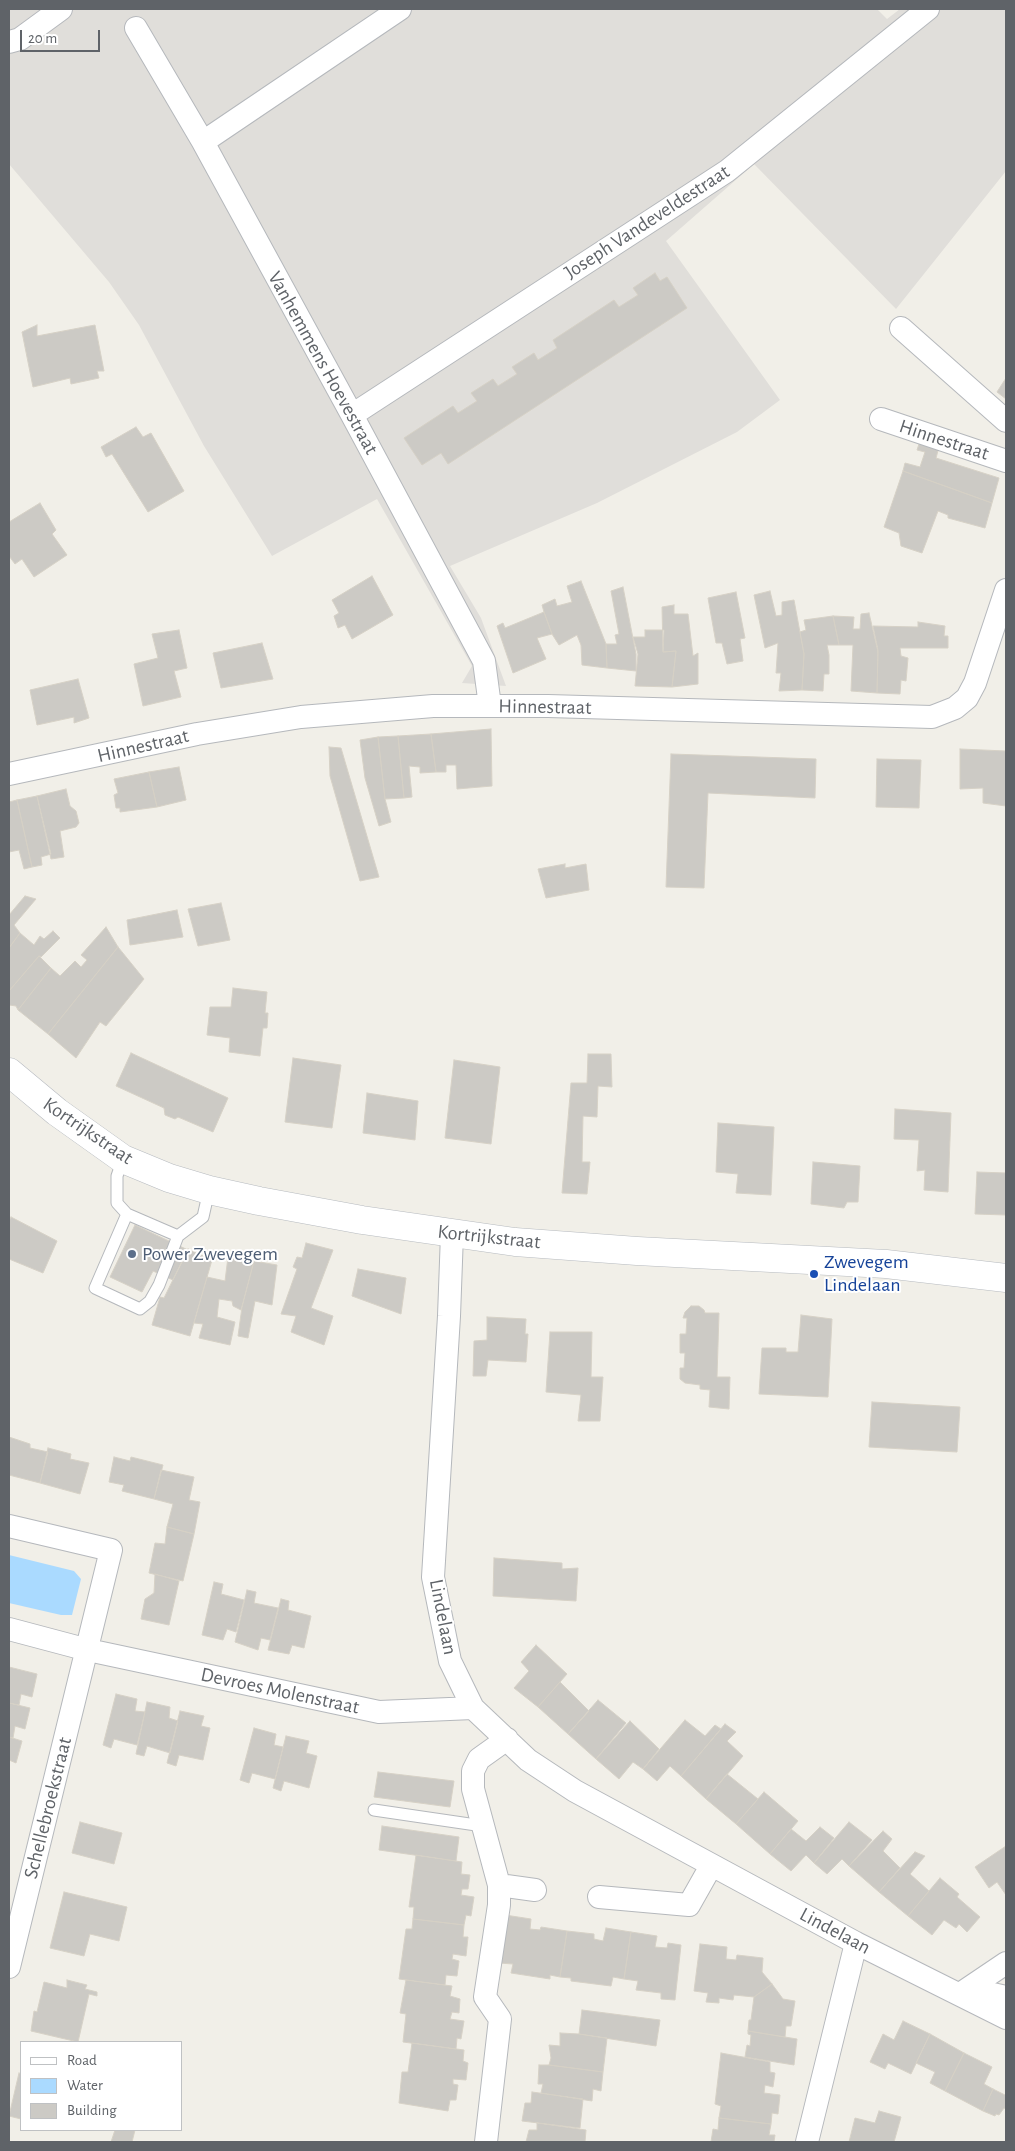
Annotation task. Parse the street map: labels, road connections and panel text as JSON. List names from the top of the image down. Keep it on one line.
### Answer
{"streets":{"main road":["Kortrijkstraat"],"street":["Joseph Vandeveldestraat","Vanhemmens Hoevestraat","Hinnestraat","Lindelaan","Devroes Molenstraat","Schellebroekstraat"]},"crossings":[["Joseph Vandeveldestraat","Vanhemmens Hoevestraat"],["Vanhemmens Hoevestraat","Hinnestraat"],["Kortrijkstraat","Lindelaan"],["Lindelaan","Devroes Molenstraat"],["Devroes Molenstraat","Schellebroekstraat"]],"places":["Power Zwevegem","Zwevegem Lindelaan"],"legend":["Road","Water","Building"],"scale_bar":"20 m"}
